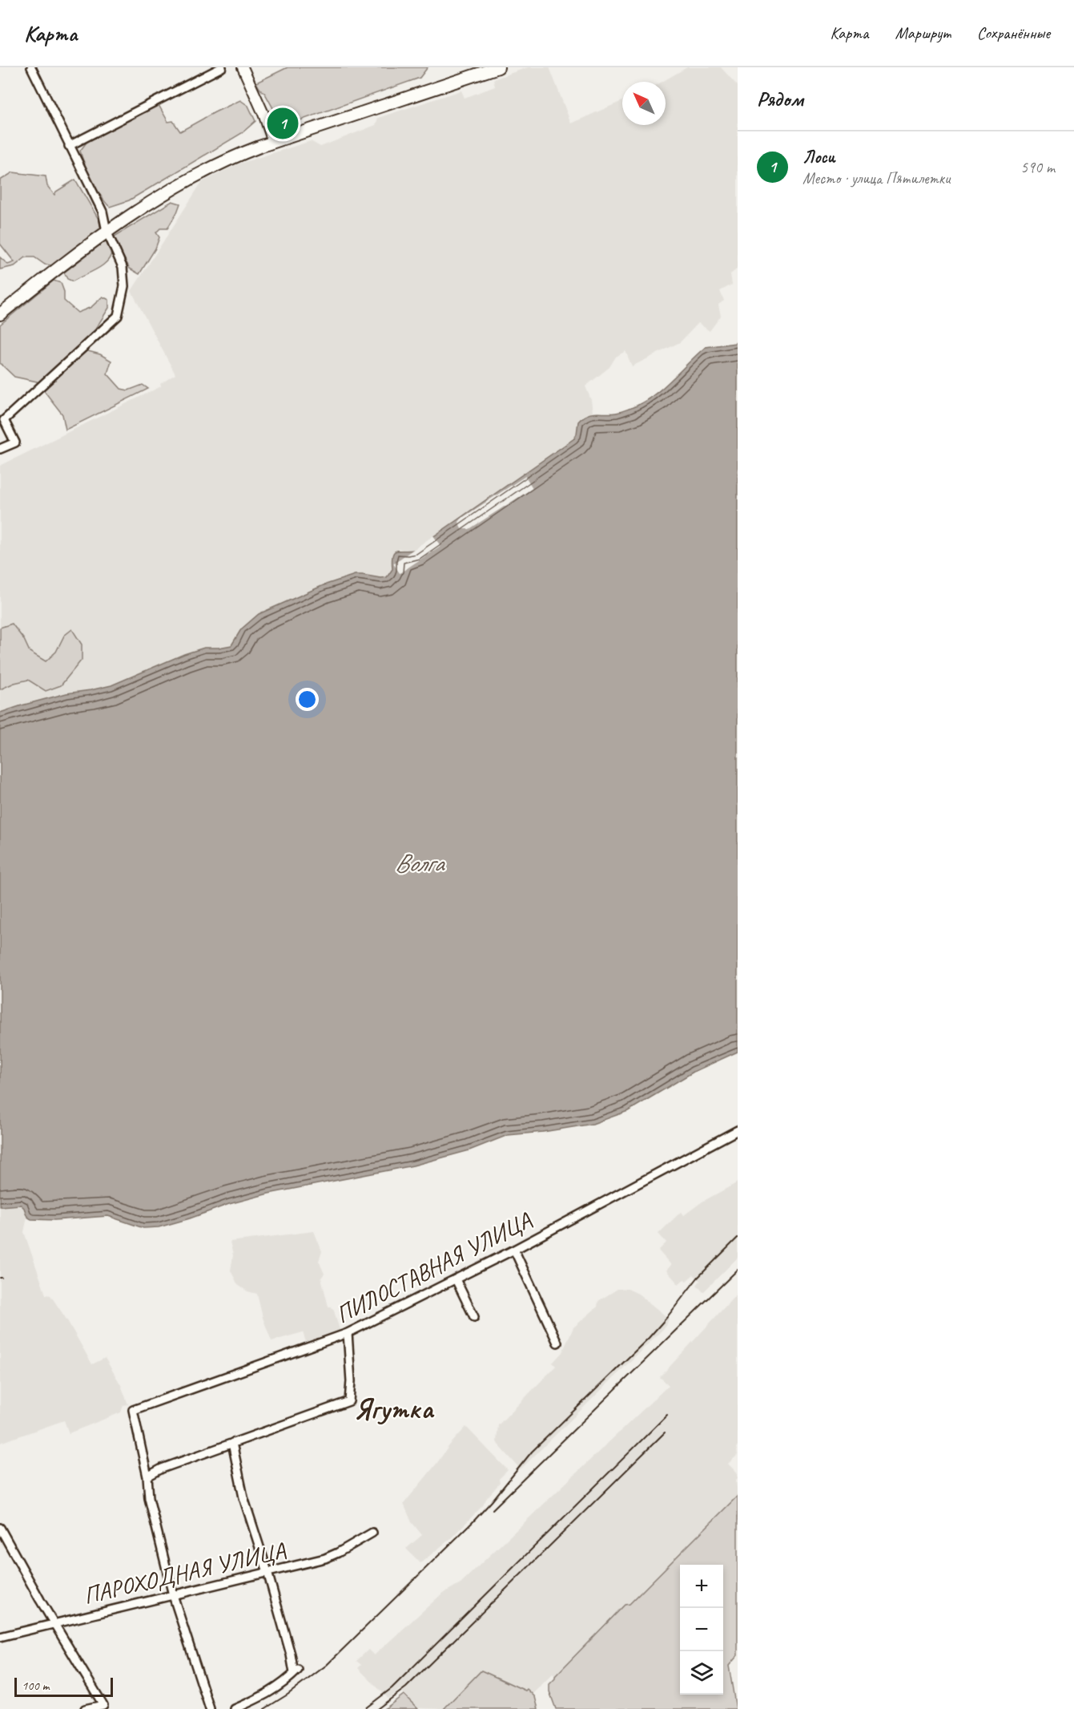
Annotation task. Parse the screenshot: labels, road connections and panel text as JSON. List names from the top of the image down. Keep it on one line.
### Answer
{"streets":{"street":["ПИЛОСТАВНАЯ УЛИЦА","ПАРОХОДНАЯ УЛИЦА"]},"districts":["Ягутка"],"water":["Волга"],"scale_bar":"100 m","north":"top left","page":{"header":"Карта","nav":["Карта","Маршрут","Сохранённые"],"heading":"Рядом","pins":"1","list":[{"mark":"1","name":"Лоси","note":"Место · улица Пятилетки","value":"590 m"}],"map_buttons":["+","−"],"scale":"100 m"}}
